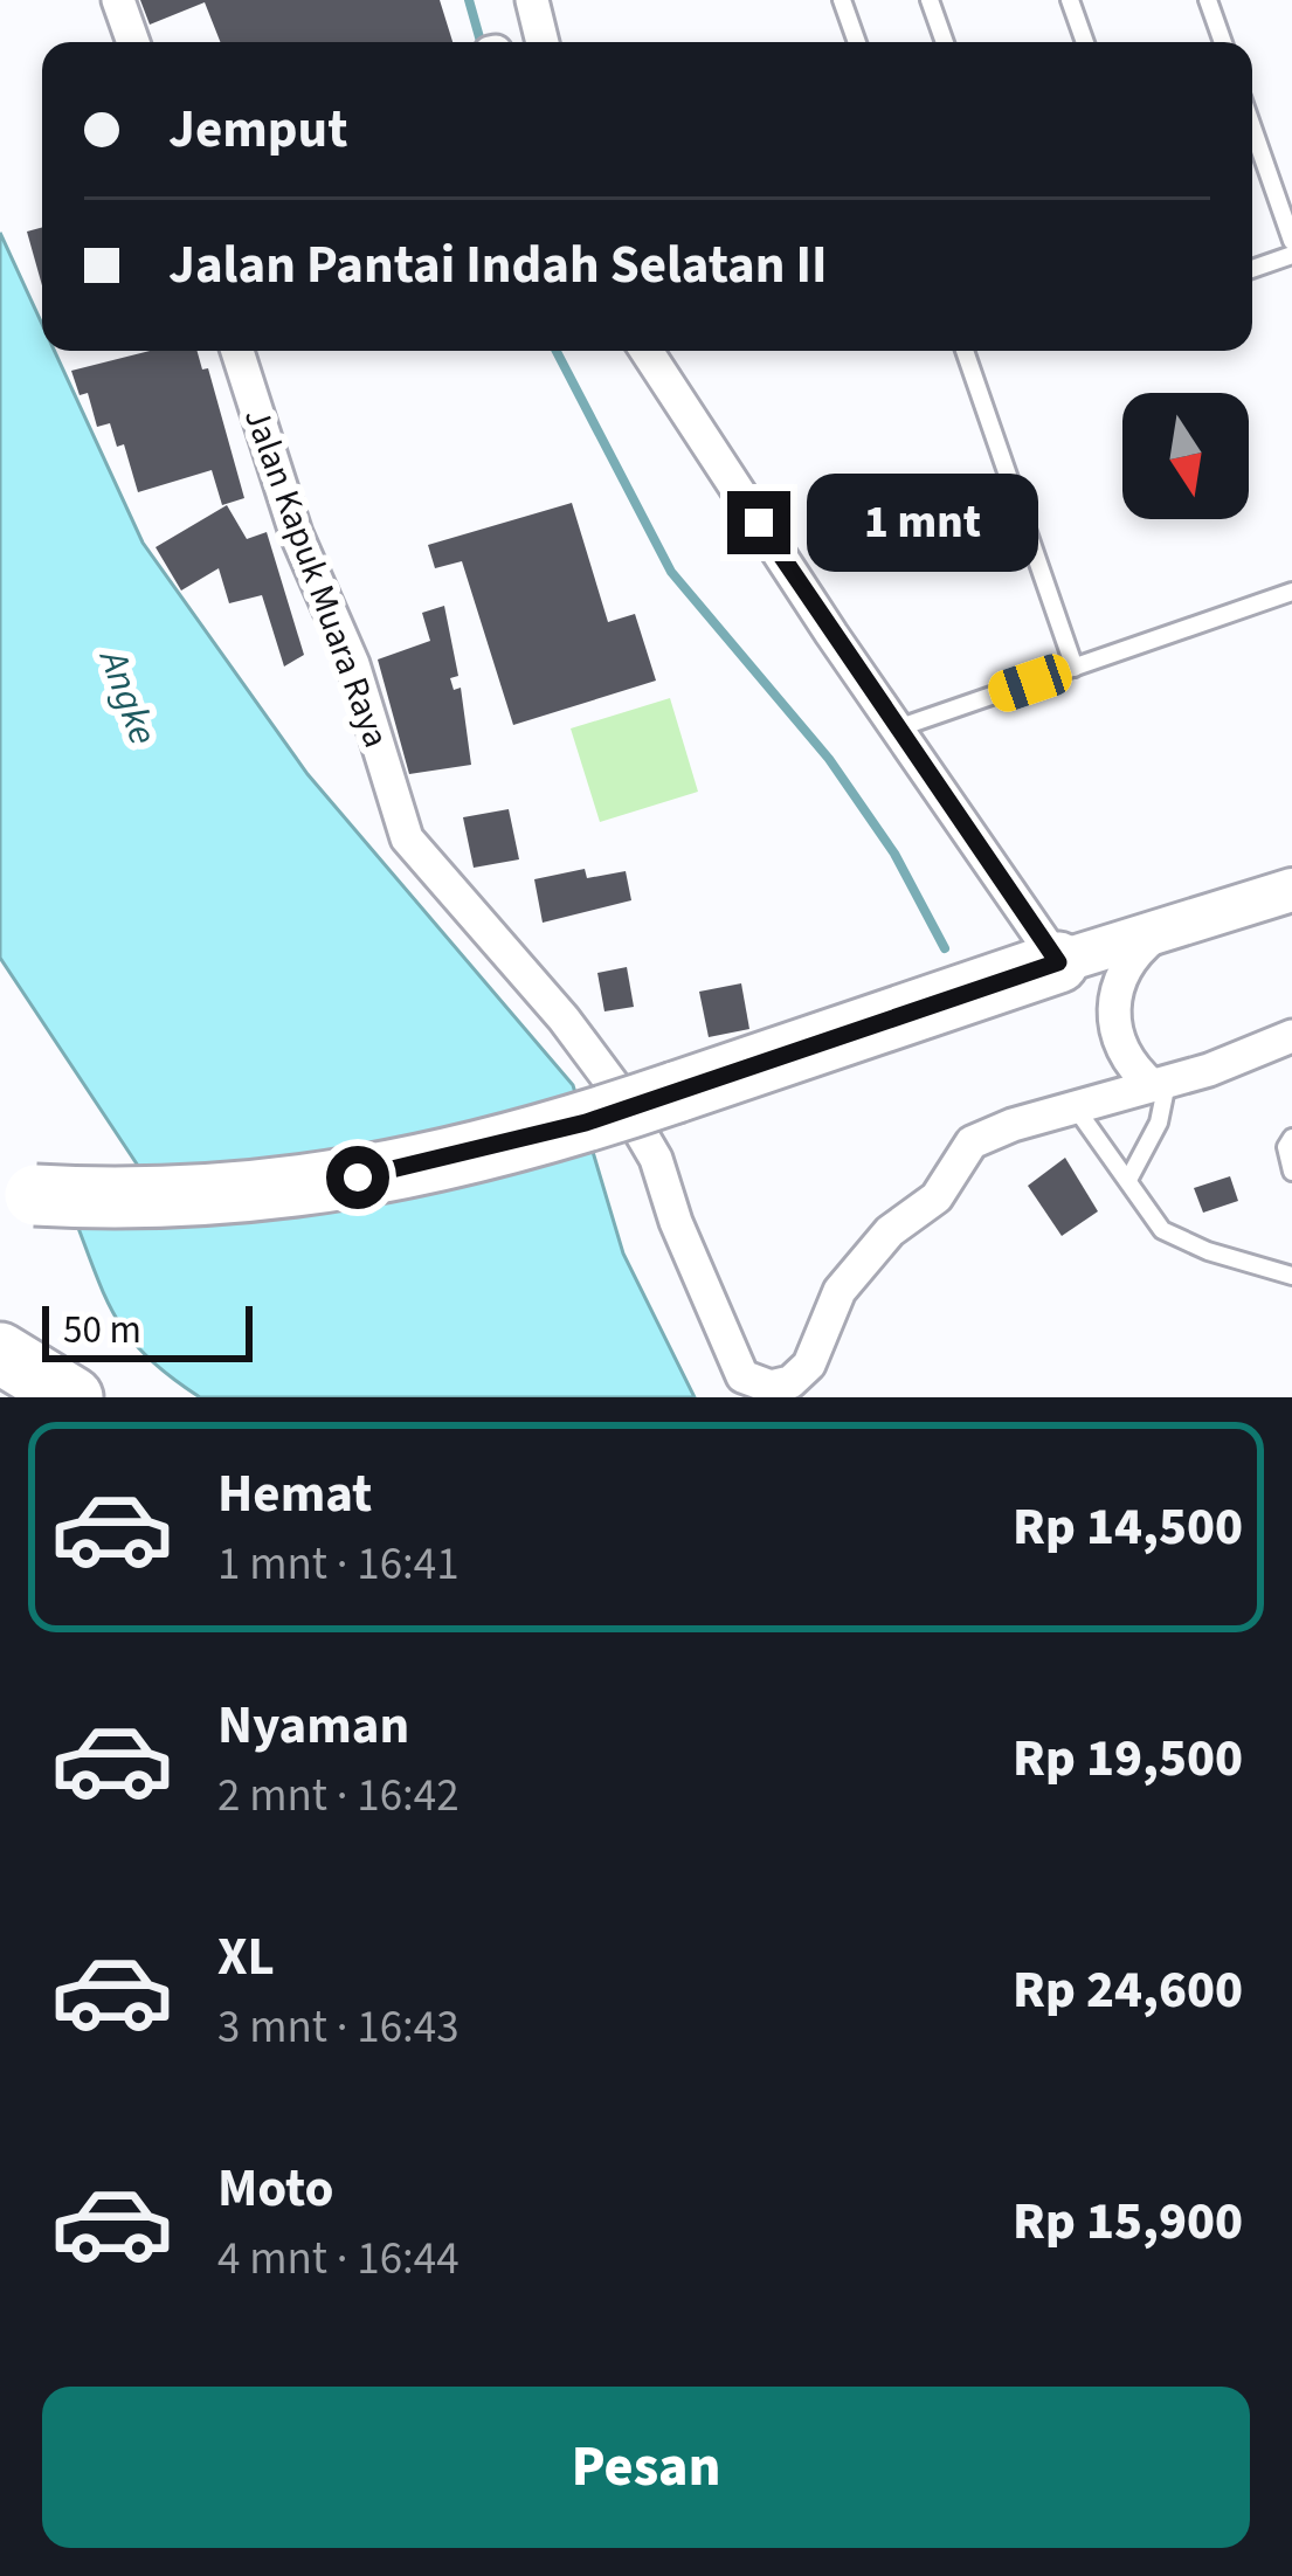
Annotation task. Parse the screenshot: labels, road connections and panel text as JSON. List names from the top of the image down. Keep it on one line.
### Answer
{"streets":{"street":["Jalan Kapuk Muara Raya"]},"water":["Angke"],"scale_bar":"50 m","north":"bottom","page":{"banner":["Jemput","Jalan Pantai Indah Selatan II"],"bubble":"1 mnt","scale":"50 m","list":[{"name":"Hemat","note":"1 mnt · 16:41","value":"Rp 14,500"},{"name":"Nyaman","note":"2 mnt · 16:42","value":"Rp 19,500"},{"name":"XL","note":"3 mnt · 16:43","value":"Rp 24,600"},{"name":"Moto","note":"4 mnt · 16:44","value":"Rp 15,900"}],"buttons":"Pesan"}}
